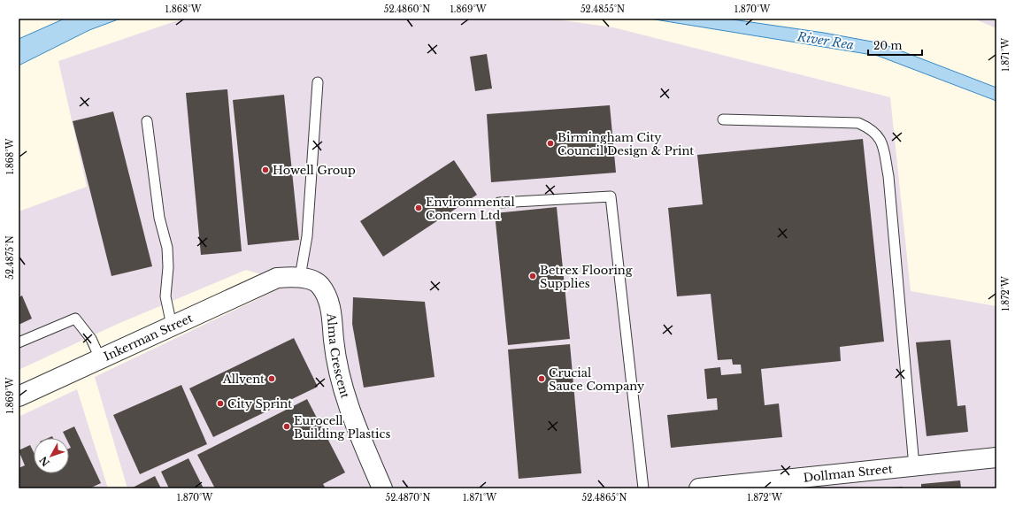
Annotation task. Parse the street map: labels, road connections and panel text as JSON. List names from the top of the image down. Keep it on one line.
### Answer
{"streets":{"street":["Inkerman Street","Alma Crescent","Dollman Street"]},"crossings":[["Inkerman Street","Alma Crescent"]],"water":["River Rea"],"places":["Birmingham City Council Design & Print","Howell Group","Environmental Concern Ltd","Betrex Flooring Supplies","Allvent","Crucial Sauce Company","City Sprint","Eurocell Building Plastics"],"scale_bar":"20 m","north":"bottom left","coordinates":["1.868°W","52.4860°N","1.869°W","52.4855°N","1.870°W","1.871°W","52.4875°N","1.872°W","52.4870°N","52.4865°N"]}
